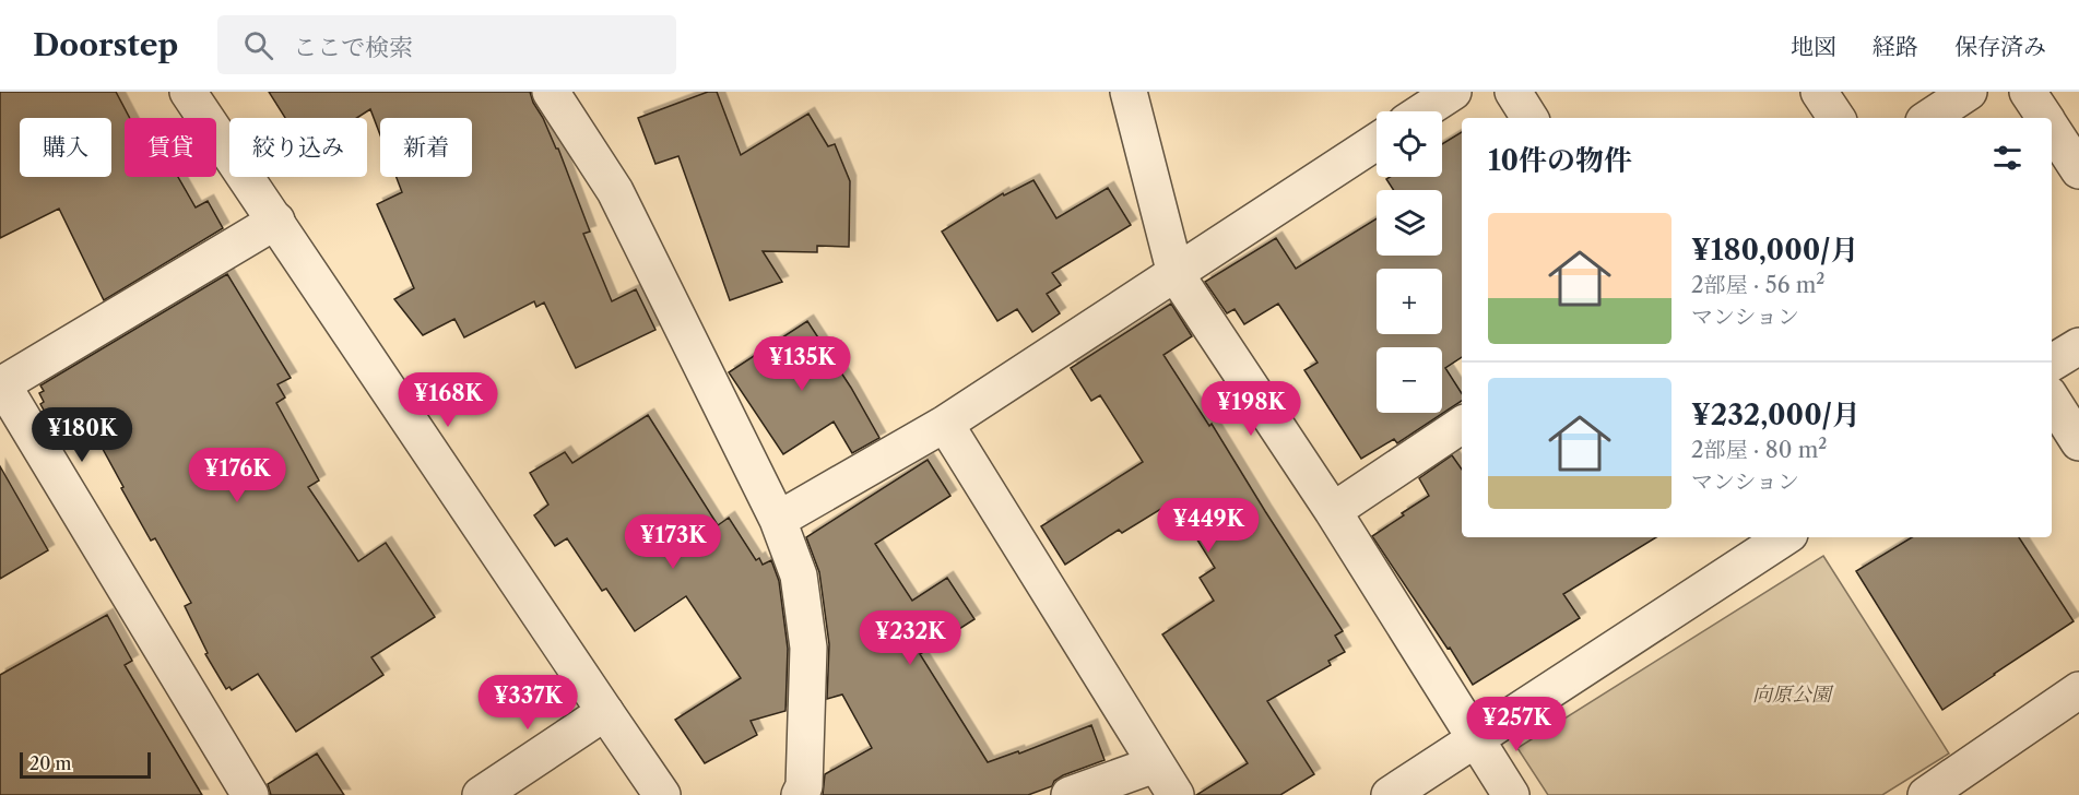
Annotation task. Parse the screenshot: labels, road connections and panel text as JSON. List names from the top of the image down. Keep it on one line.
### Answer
{"parks":["向原公園"],"scale_bar":"20 m","page":{"header":"Doorstep","search":"ここで検索","nav":["地図","経路","保存済み"],"map_buttons":["+","−"],"chip":["購入","賃貸","絞り込み","新着"],"heading":"10件の物件","list":[{"name":"¥180,000/月","note":"2部屋 · 56 m² · マンション"},{"name":"¥232,000/月","note":"2部屋 · 80 m² · マンション"}],"price":["¥135K","¥168K","¥198K","¥180K","¥176K","¥449K","¥173K","¥232K","¥337K","¥257K"],"scale":"20 m"}}
